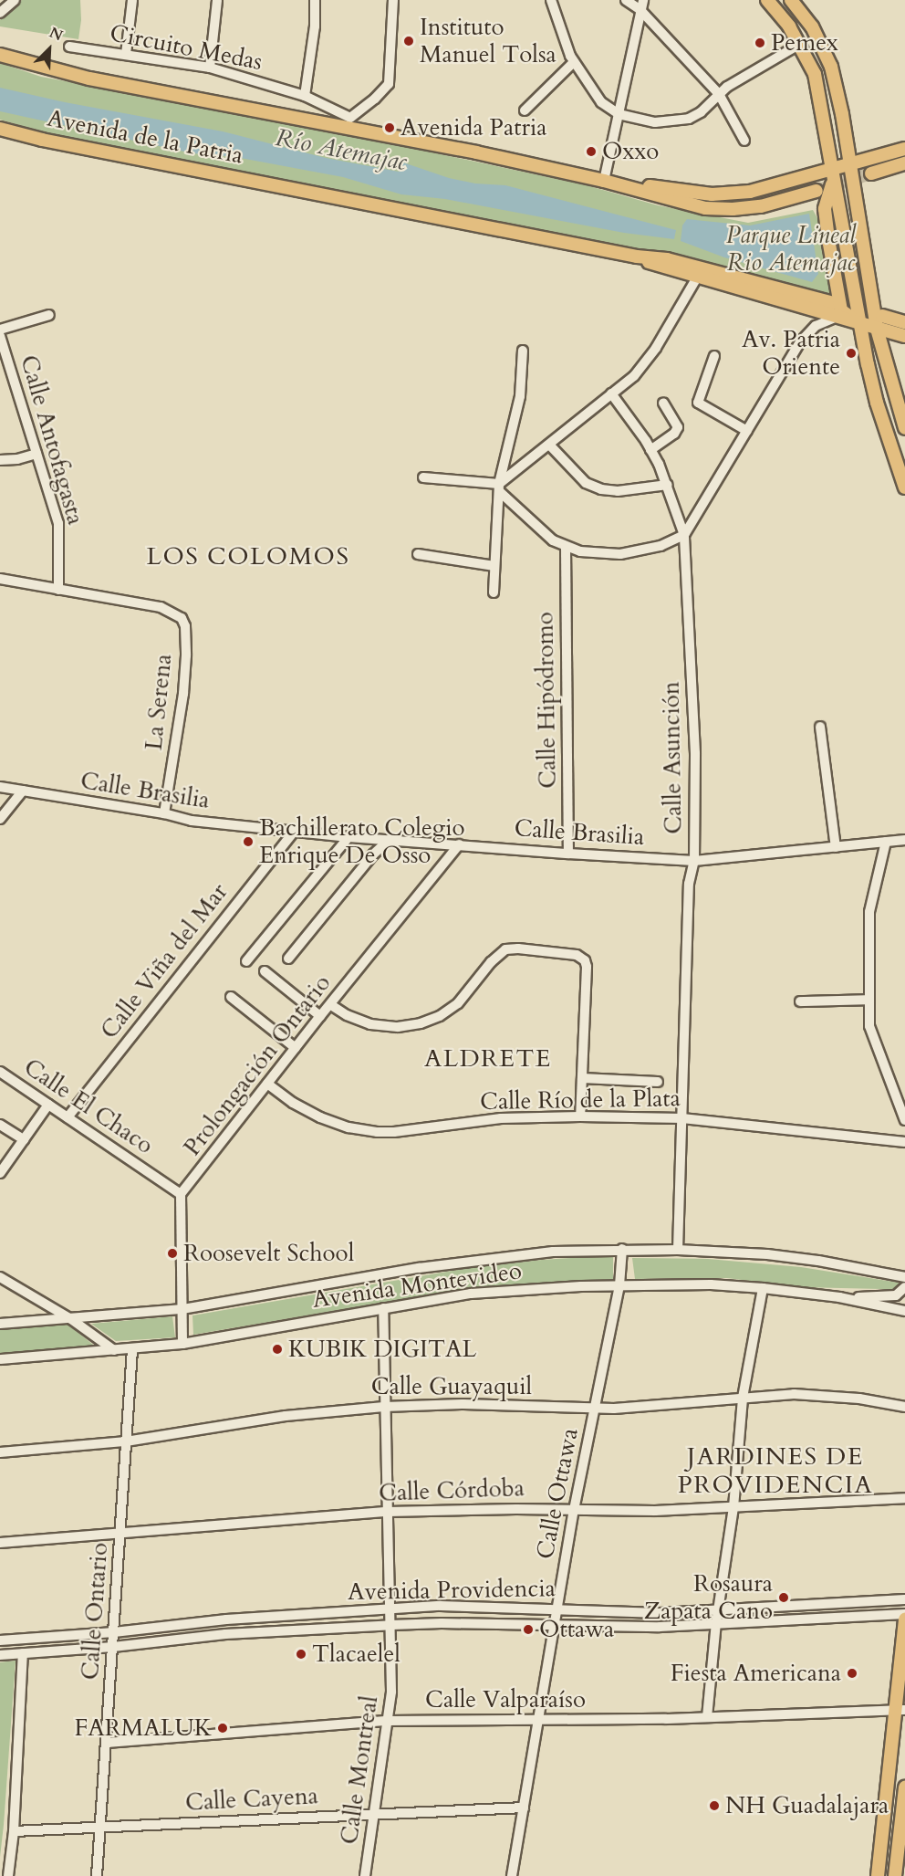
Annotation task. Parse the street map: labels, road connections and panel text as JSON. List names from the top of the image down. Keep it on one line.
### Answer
{"streets":{"main road":["Avenida de la Patria"],"street":["Circuito Medas","Calle Antofagasta","Calle Hipódromo","La Serena","Calle Asunción","Calle Brasilia","Calle Viña del Mar","Prolongación Ontario","Calle Río de la Plata","Calle El Chaco","Avenida Montevideo","Calle Guayaquil","Calle Córdoba","Calle Ottawa","Avenida Providencia","Calle Ontario","Calle Valparaíso","Calle Montreal","Calle Cayena"]},"crossings":[["Circuito Medas","Avenida de la Patria"],["Calle Antofagasta","La Serena"],["Calle Hipódromo","Calle Brasilia"],["La Serena","Calle Brasilia"],["Calle Asunción","Calle Brasilia"],["Calle Asunción","Calle Río de la Plata"],["Calle Asunción","Avenida Montevideo"],["Calle Brasilia","Calle Viña del Mar"],["Calle Brasilia","Prolongación Ontario"],["Calle Viña del Mar","Calle El Chaco"],["Prolongación Ontario","Calle Río de la Plata"],["Prolongación Ontario","Calle El Chaco"],["Avenida Montevideo","Calle Ottawa"],["Avenida Montevideo","Calle Ontario"],["Avenida Montevideo","Calle Montreal"],["Calle Guayaquil","Calle Ottawa"],["Calle Guayaquil","Calle Ontario"],["Calle Guayaquil","Calle Montreal"],["Calle Córdoba","Calle Ottawa"],["Calle Córdoba","Calle Ontario"],["Calle Córdoba","Calle Montreal"],["Calle Ottawa","Avenida Providencia"],["Calle Ottawa","Calle Valparaíso"],["Calle Ottawa","Calle Cayena"],["Avenida Providencia","Calle Ontario"],["Avenida Providencia","Calle Montreal"],["Calle Ontario","Calle Valparaíso"],["Calle Ontario","Calle Cayena"],["Calle Valparaíso","Calle Montreal"],["Calle Montreal","Calle Cayena"]],"districts":["LOS COLOMOS","ALDRETE","JARDINES DE PROVIDENCIA"],"water":["Río Atemajac"],"parks":["Parque Lineal Rio Atemajac"],"places":["Instituto Manuel Tolsa","Pemex","Avenida Patria","Oxxo","Av. Patria Oriente","Bachillerato Colegio Enrique De Osso","Roosevelt School","KUBIK DIGITAL","Rosaura Zapata Cano","Ottawa","Tlacaelel","Fiesta Americana","FARMALUK","NH Guadalajara"],"north":"top right"}
